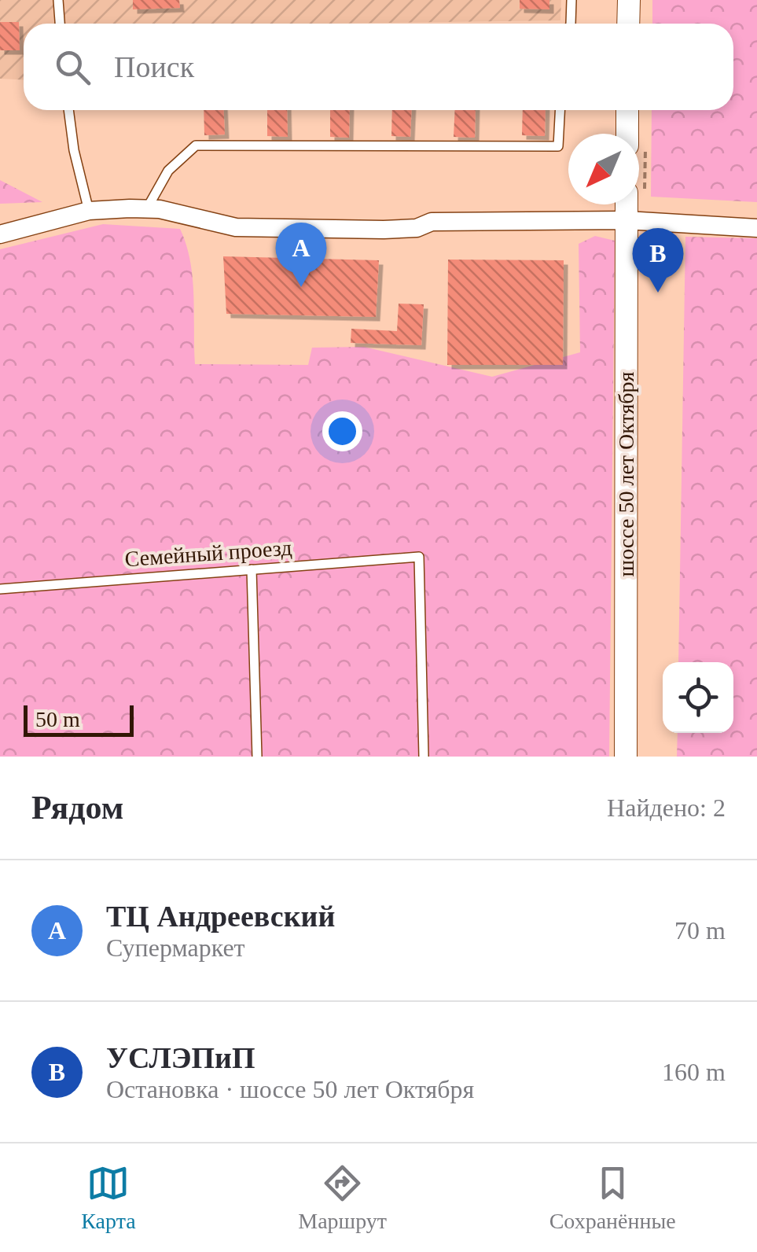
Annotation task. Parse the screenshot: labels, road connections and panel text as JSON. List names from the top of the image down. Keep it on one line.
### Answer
{"streets":{"street":["шоссе 50 лет Октября"],"lane":["Семейный проезд"]},"scale_bar":"50 m","north":"bottom left","page":{"search":"Поиск","pins":["A","B"],"scale":"50 m","heading":["Рядом","Найдено: 2"],"list":[{"mark":"A","name":"ТЦ Андреевский","note":"Супермаркет","value":"70 m"},{"mark":"B","name":"УСЛЭПиП","note":"Остановка · шоссе 50 лет Октября","value":"160 m"}],"nav":["Карта","Маршрут","Сохранённые"]}}
